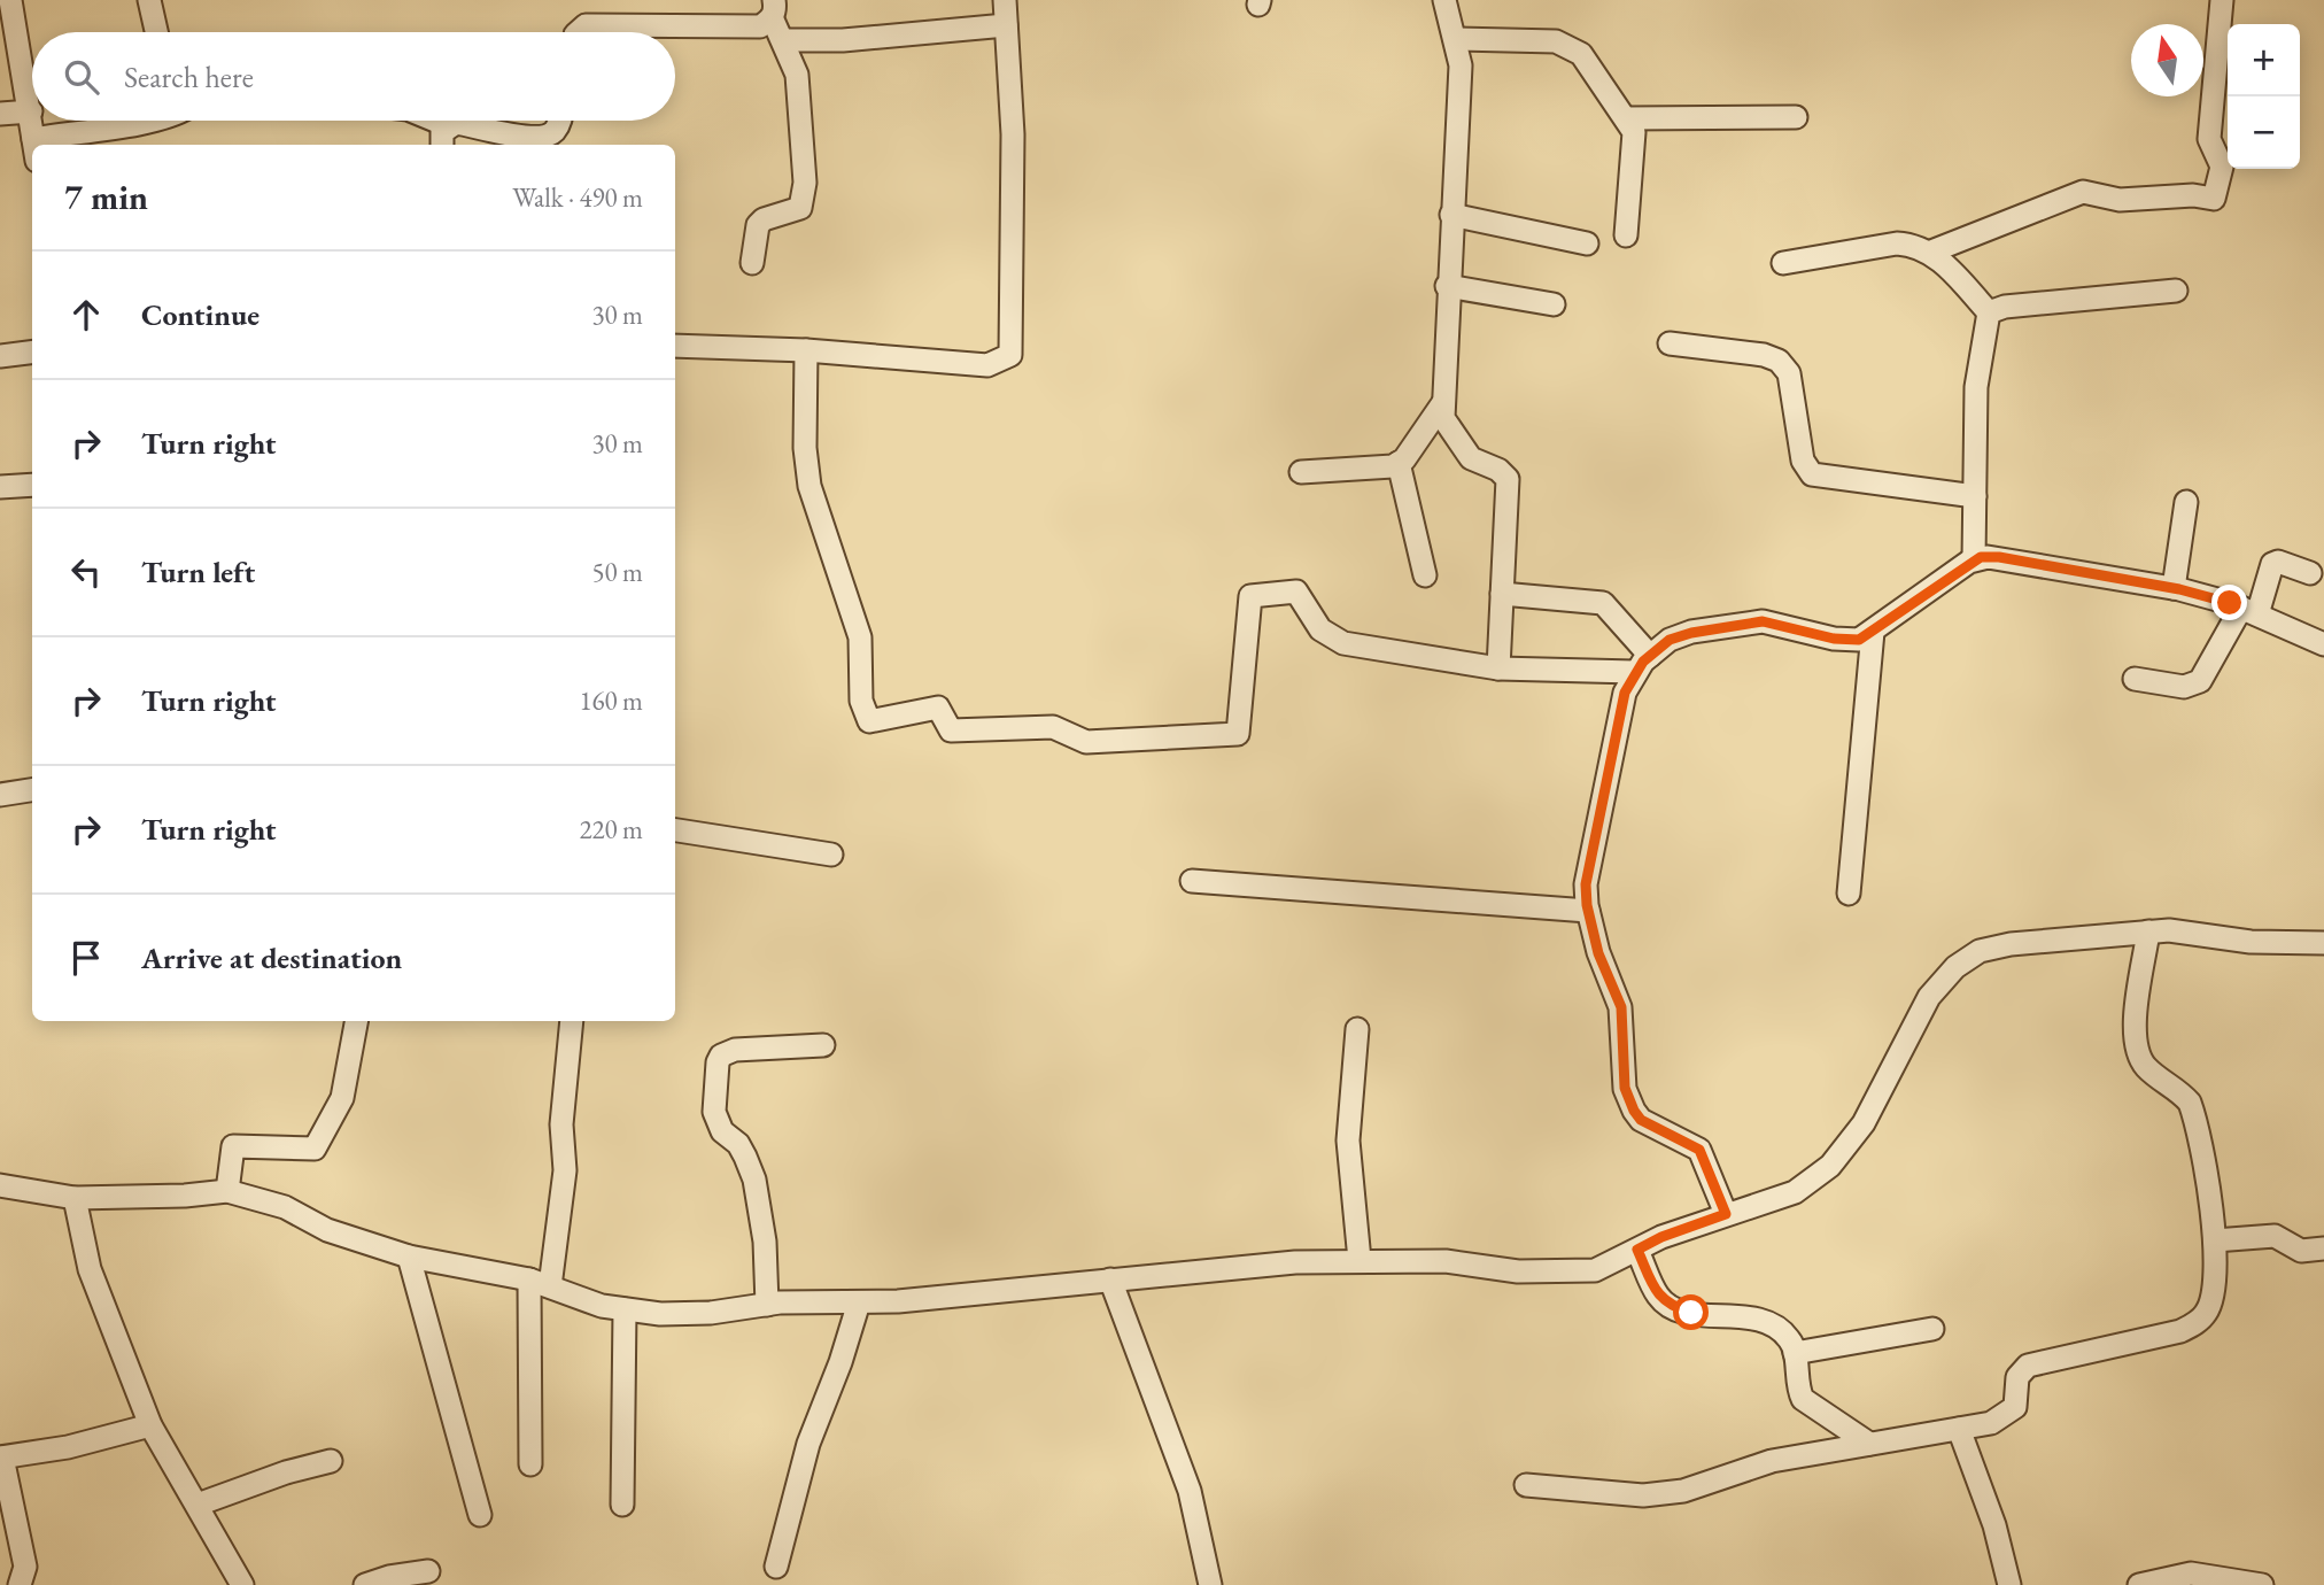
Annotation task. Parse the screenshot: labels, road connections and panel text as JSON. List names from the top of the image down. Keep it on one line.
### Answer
{"north":"top","page":{"map_buttons":["+","−"],"search":"Search here","heading":["7 min","Walk · 490 m"],"list":[["Continue","30 m"],["Turn right","30 m"],["Turn left","50 m"],["Turn right","160 m"],["Turn right","220 m"],"Arrive at destination"]}}
